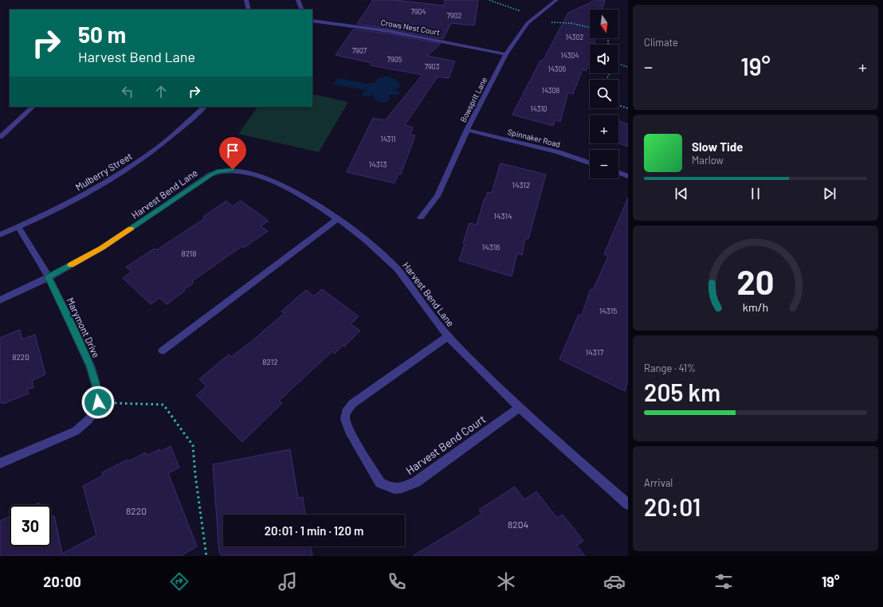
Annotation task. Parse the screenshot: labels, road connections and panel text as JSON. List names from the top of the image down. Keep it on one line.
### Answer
{"streets":{"street":["Crows Nest Court","Bowsprit Lane","Spinnaker Road","Mulberry Street","Harvest Bend Lane","Marymont Drive","Harvest Bend Court"]},"crossings":[["Crows Nest Court","Bowsprit Lane"],["Bowsprit Lane","Spinnaker Road"],["Mulberry Street","Marymont Drive"],["Harvest Bend Lane","Marymont Drive"],["Harvest Bend Lane","Harvest Bend Court"]],"house_numbers":["7904","7902","14302","7907","14304","7905","7903","14306","14308","14310","14311","14313","14312","14314","14316","8218","14315","14317","8220","8212","8220","8204"],"north":"bottom","page":{"tile":["Climate",["Range · 41%","205 km"],["Arrival","20:01"]],"map_buttons":["+","−"],"turn":["50 m","Harvest Bend Lane"],"heat":["−","19°","+"],"song":["Slow Tide","Marlow"],"limit":"30","trip":"20:01 · 1 min · 120 m","tabs":["20:00","19°"],"gauge":["20","km/h"]}}
